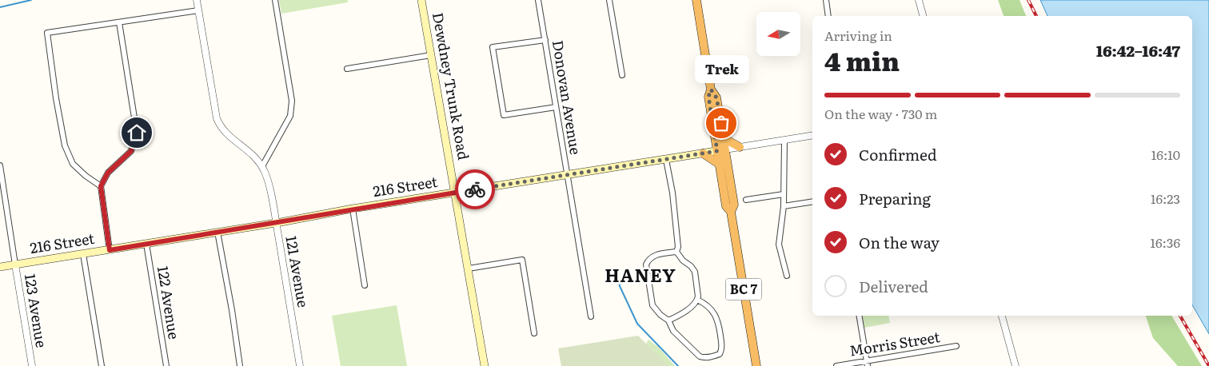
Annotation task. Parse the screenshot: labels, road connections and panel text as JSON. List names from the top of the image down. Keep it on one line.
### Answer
{"streets":{"highway":["BC 7"],"main road":["Dewdney Trunk Road","216 Street"],"street":["Donovan Avenue","121 Avenue","122 Avenue","123 Avenue","Morris Street"]},"crossings":[["Dewdney Trunk Road","216 Street"],["Donovan Avenue","216 Street"],["216 Street","121 Avenue"],["216 Street","BC 7"],["216 Street","122 Avenue"],["216 Street","123 Avenue"]],"districts":["HANEY"],"places":["Trek"],"north":"left","page":{"heading":["4 min","Arriving in","16:42–16:47"],"bubble":"Trek","bar":"On the way · 730 m","list":[["Confirmed","16:10"],["Preparing","16:23"],["On the way","16:36"],"Delivered"]}}
